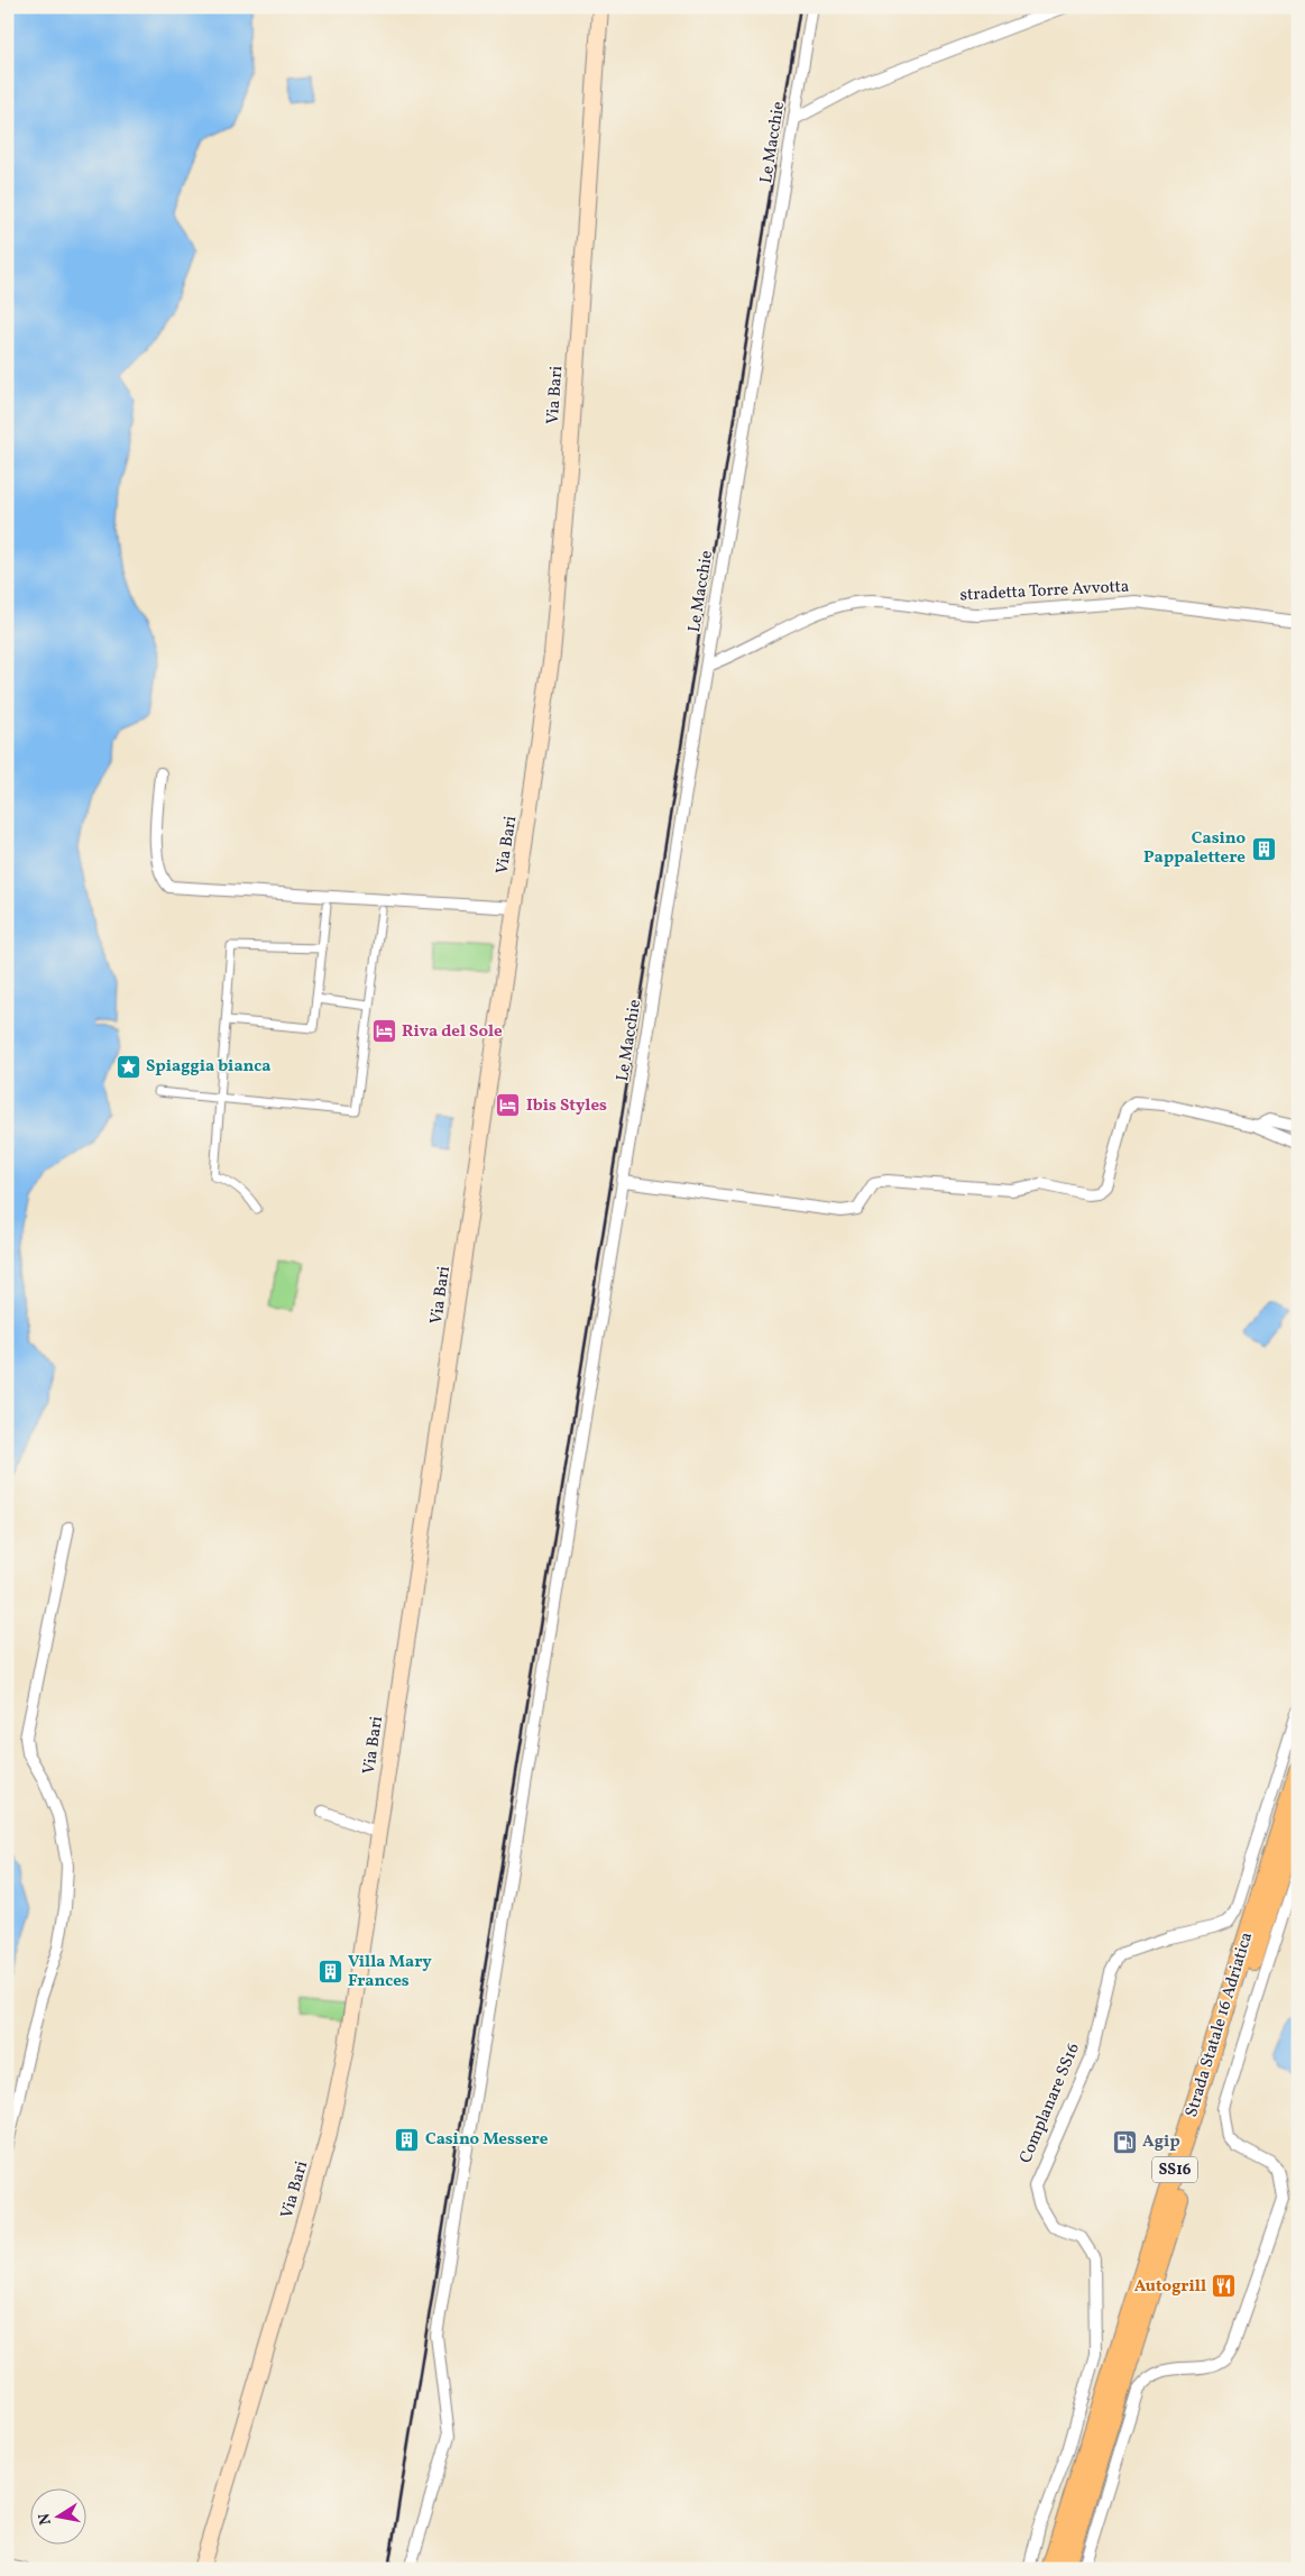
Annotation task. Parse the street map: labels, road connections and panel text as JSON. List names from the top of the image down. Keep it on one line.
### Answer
{"streets":{"highway":["Strada Statale 16 Adriatica","SS16"],"main road":["Via Bari"],"street":["Le Macchie","stradetta Torre Avvotta","Complanare SS16"]},"crossings":[["Le Macchie","stradetta Torre Avvotta"]],"places":{"building":["Casino Pappalettere","Villa Mary Frances","Casino Messere"],"hotel":["Riva del Sole","Ibis Styles"],"place":["Spiaggia bianca"],"fuel station":["Agip"],"restaurant":["Autogrill"]},"north":"left"}
